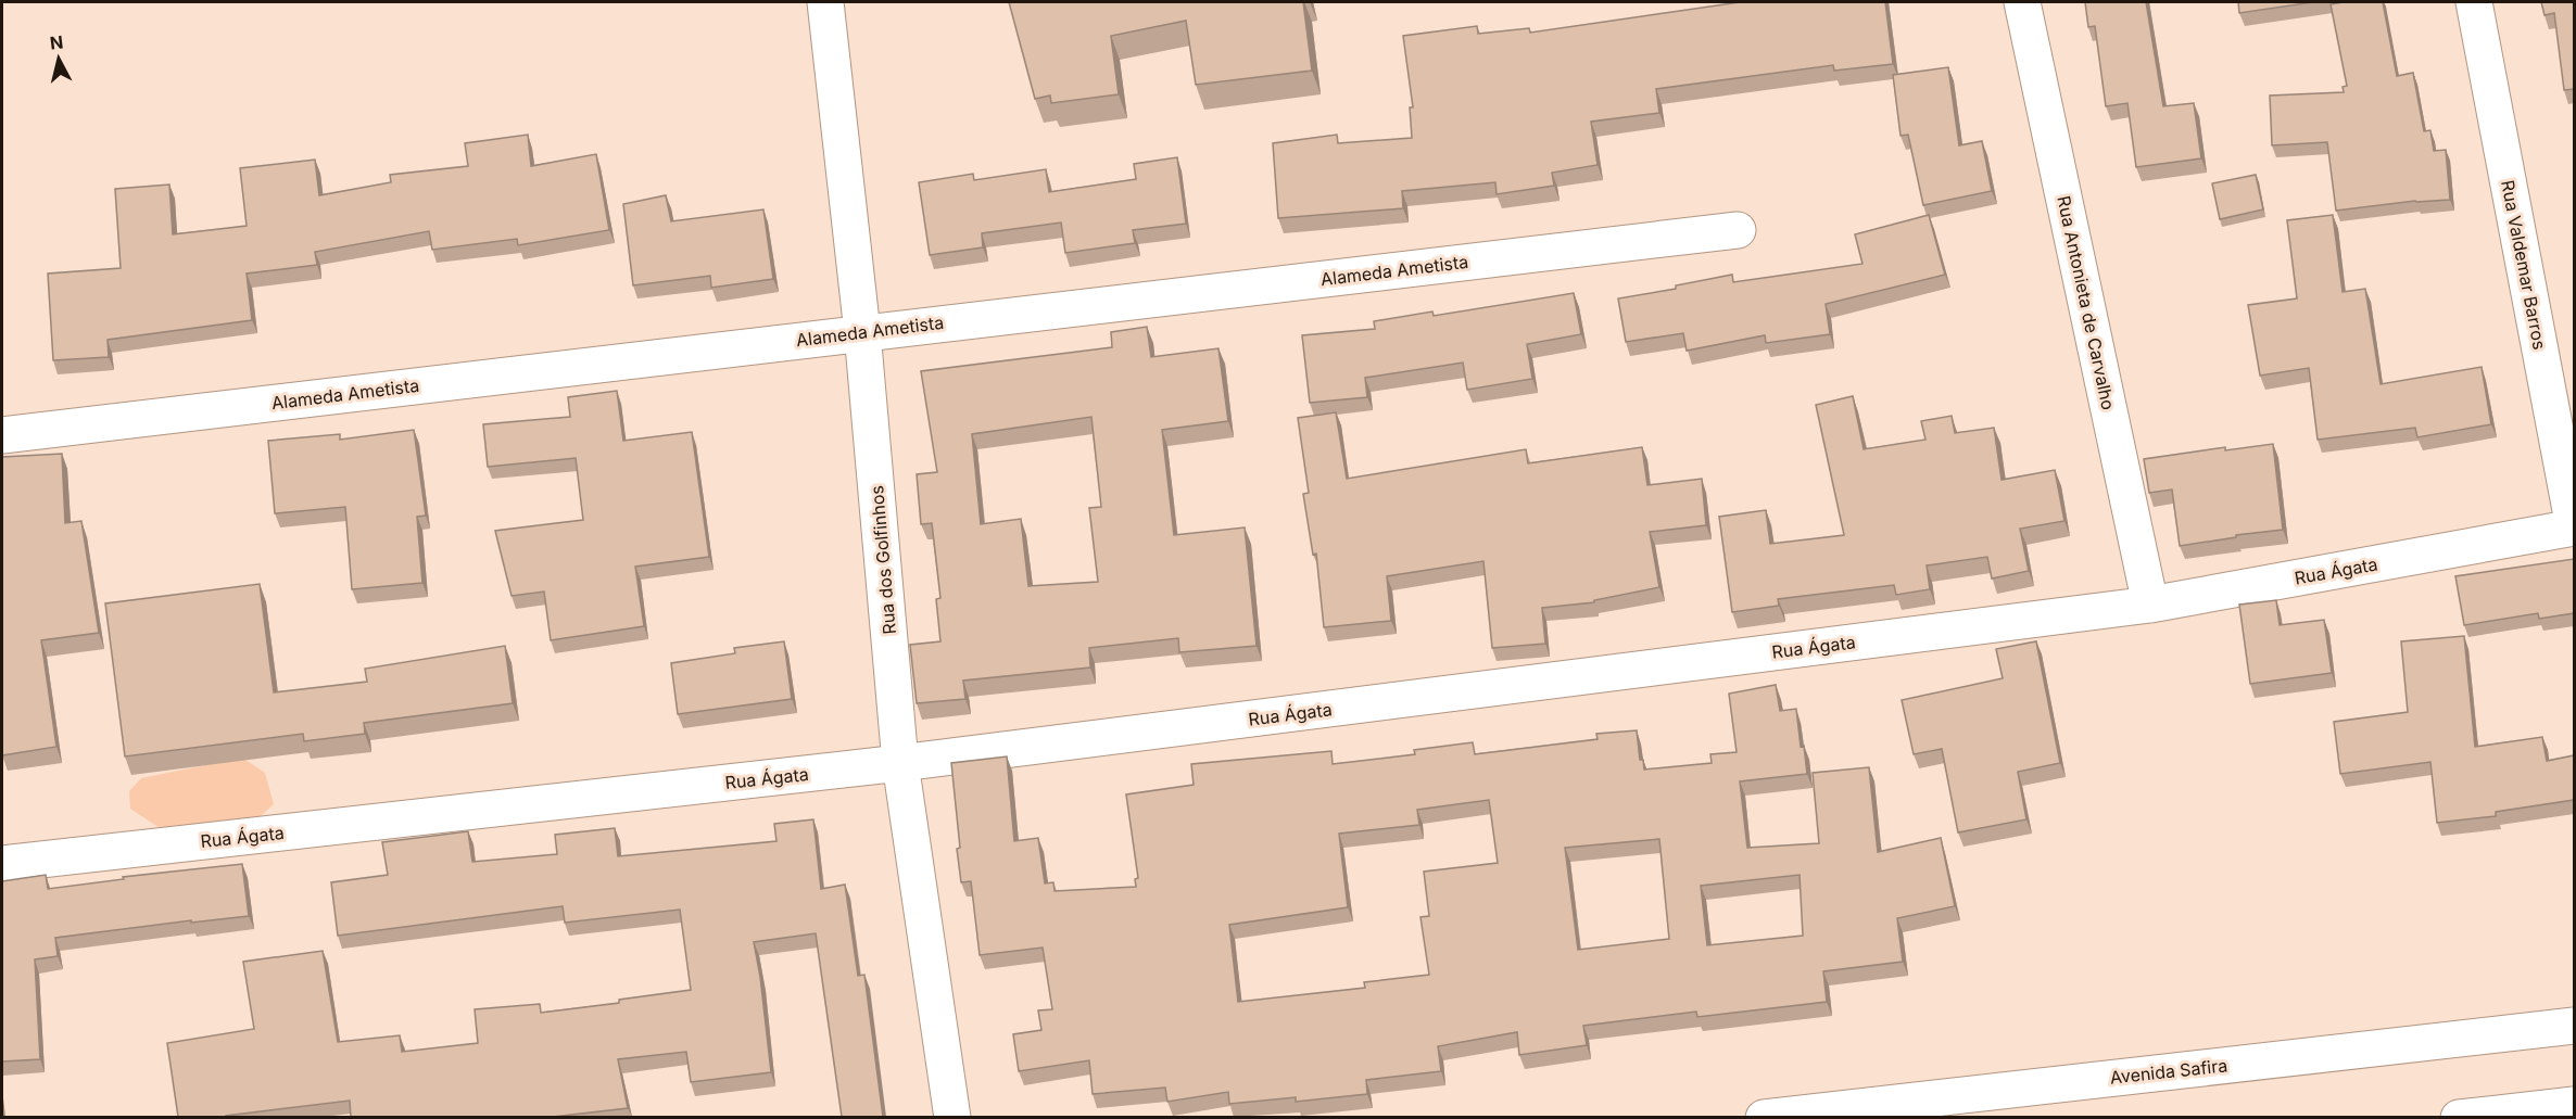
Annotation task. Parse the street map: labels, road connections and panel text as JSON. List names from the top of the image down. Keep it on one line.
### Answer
{"streets":{"street":["Rua Valdemar Barros","Alameda Ametista","Rua Antonieta de Carvalho","Rua dos Golfinhos","Rua Ágata","Avenida Safira"]},"crossings":[["Rua Valdemar Barros","Rua Ágata"],["Alameda Ametista","Rua dos Golfinhos"],["Rua Antonieta de Carvalho","Rua Ágata"],["Rua dos Golfinhos","Rua Ágata"]],"north":"top"}
